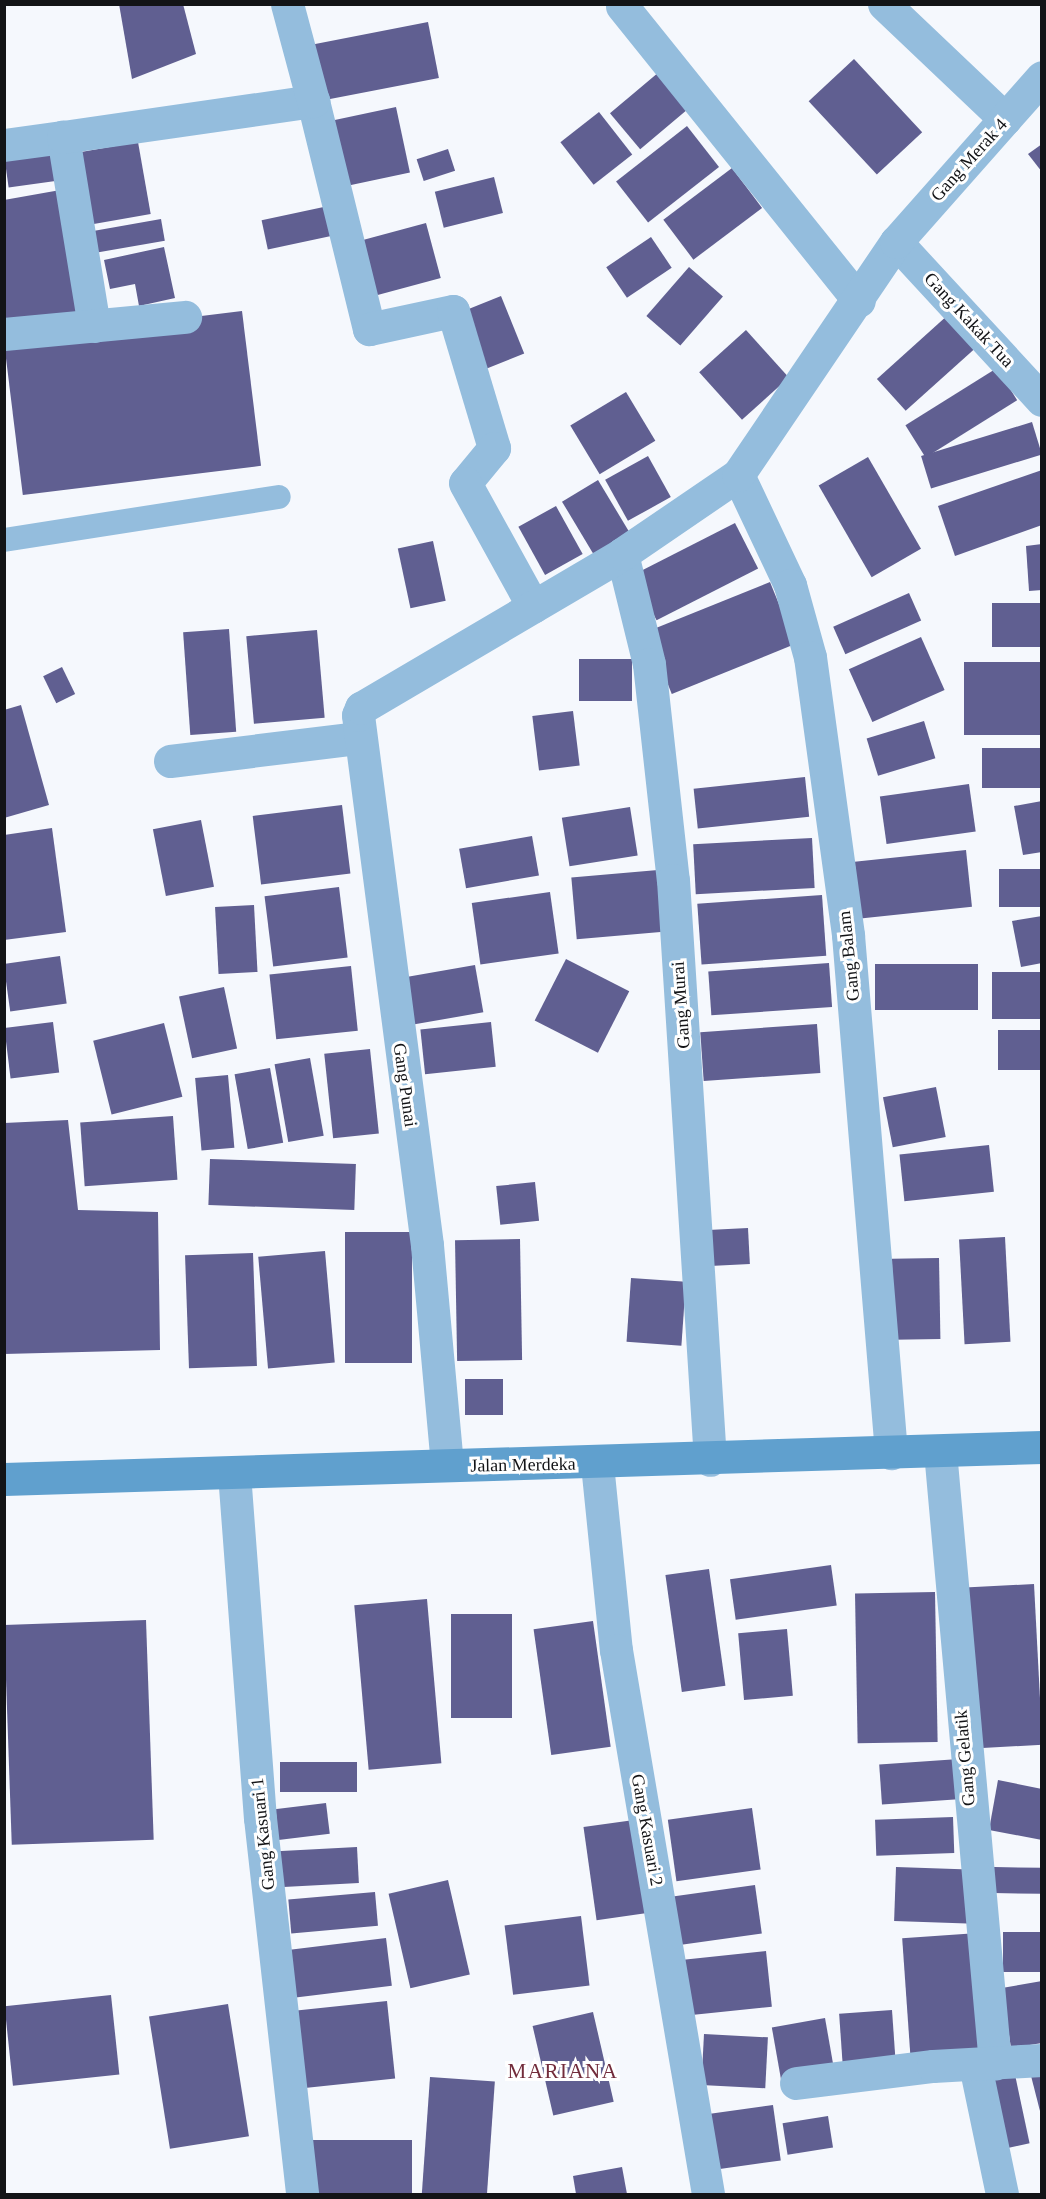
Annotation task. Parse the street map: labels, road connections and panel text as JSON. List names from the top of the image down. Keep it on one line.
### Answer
{"streets":{"street":["Gang Merak 4","Gang Kakak Tua","Gang Balam","Gang Murai","Gang Punai","Jalan Merdeka","Gang Gelatik","Gang Kasuari 2","Gang Kasuari 1"]},"crossings":[["Gang Merak 4","Gang Kakak Tua"],["Gang Merak 4","Gang Balam"],["Gang Balam","Jalan Merdeka"],["Gang Murai","Jalan Merdeka"],["Gang Punai","Jalan Merdeka"],["Jalan Merdeka","Gang Gelatik"],["Jalan Merdeka","Gang Kasuari 2"],["Jalan Merdeka","Gang Kasuari 1"]],"districts":["MARIANA"]}
